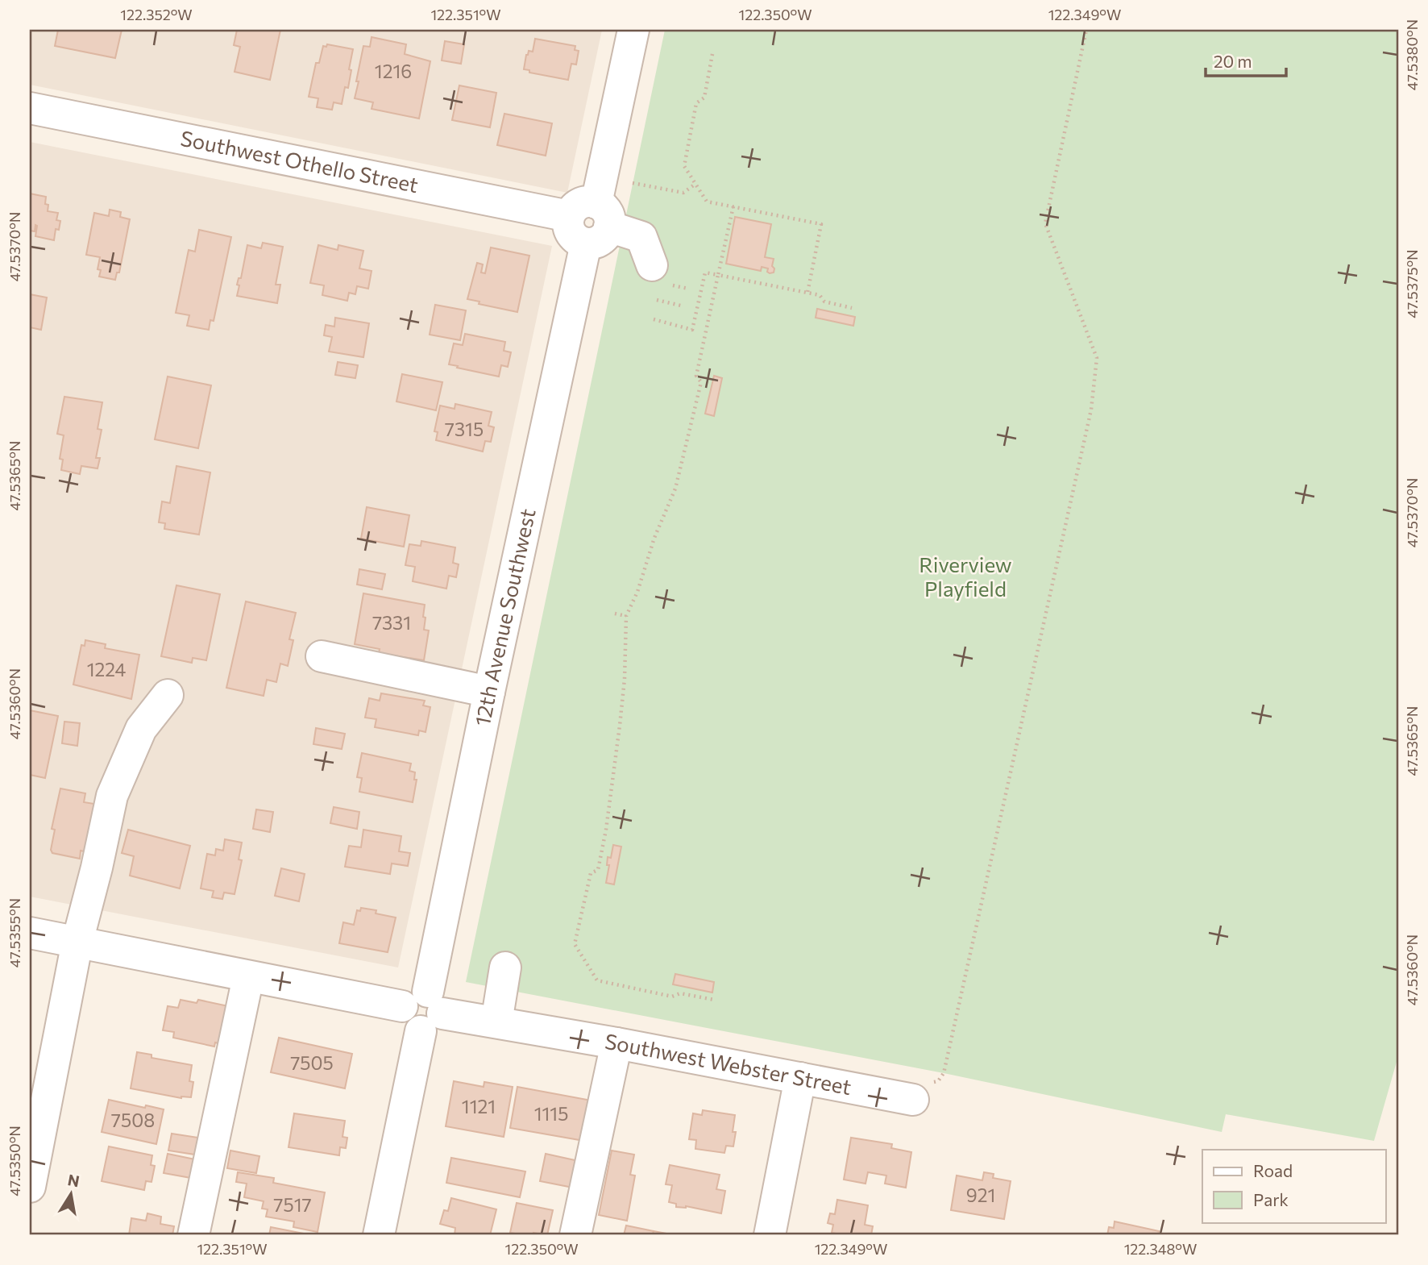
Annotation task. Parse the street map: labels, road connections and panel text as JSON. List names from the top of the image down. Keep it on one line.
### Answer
{"streets":{"street":["Southwest Othello Street","12th Avenue Southwest","Southwest Webster Street"]},"crossings":[["Southwest Othello Street","12th Avenue Southwest"],["12th Avenue Southwest","Southwest Webster Street"]],"parks":["Riverview Playfield"],"house_numbers":["1216","7315","7331","1224","7505","1121","1115","7508","921","7517"],"legend":["Road","Park"],"scale_bar":"20 m","north":"top","coordinates":["122.352°W","122.351°W","122.350°W","122.349°W","47.5380°N","47.5370°N","47.5375°N","47.5365°N","47.5360°N","47.5355°N","47.5350°N","122.348°W"]}
